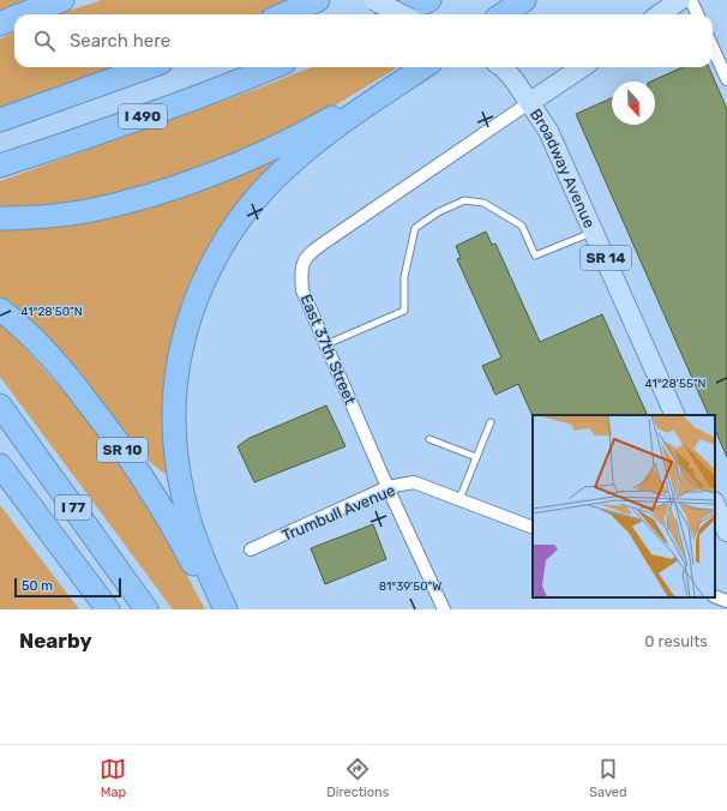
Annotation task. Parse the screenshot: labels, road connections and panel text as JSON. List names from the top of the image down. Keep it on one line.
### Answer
{"streets":{"highway":["I 490","SR 10","I 77"],"main road":["Broadway Avenue","SR 14"],"street":["East 37th Street","Trumbull Avenue"]},"crossings":[["Broadway Avenue","East 37th Street"],["East 37th Street","Trumbull Avenue"]],"scale_bar":"50 m","north":"bottom","page":{"search":"Search here","scale":"50 m","heading":["Nearby","0 results"],"nav":["Map","Directions","Saved"]},"coordinates":["41°28'50\"N","41°28'55\"N","81°39'50\"W"]}
